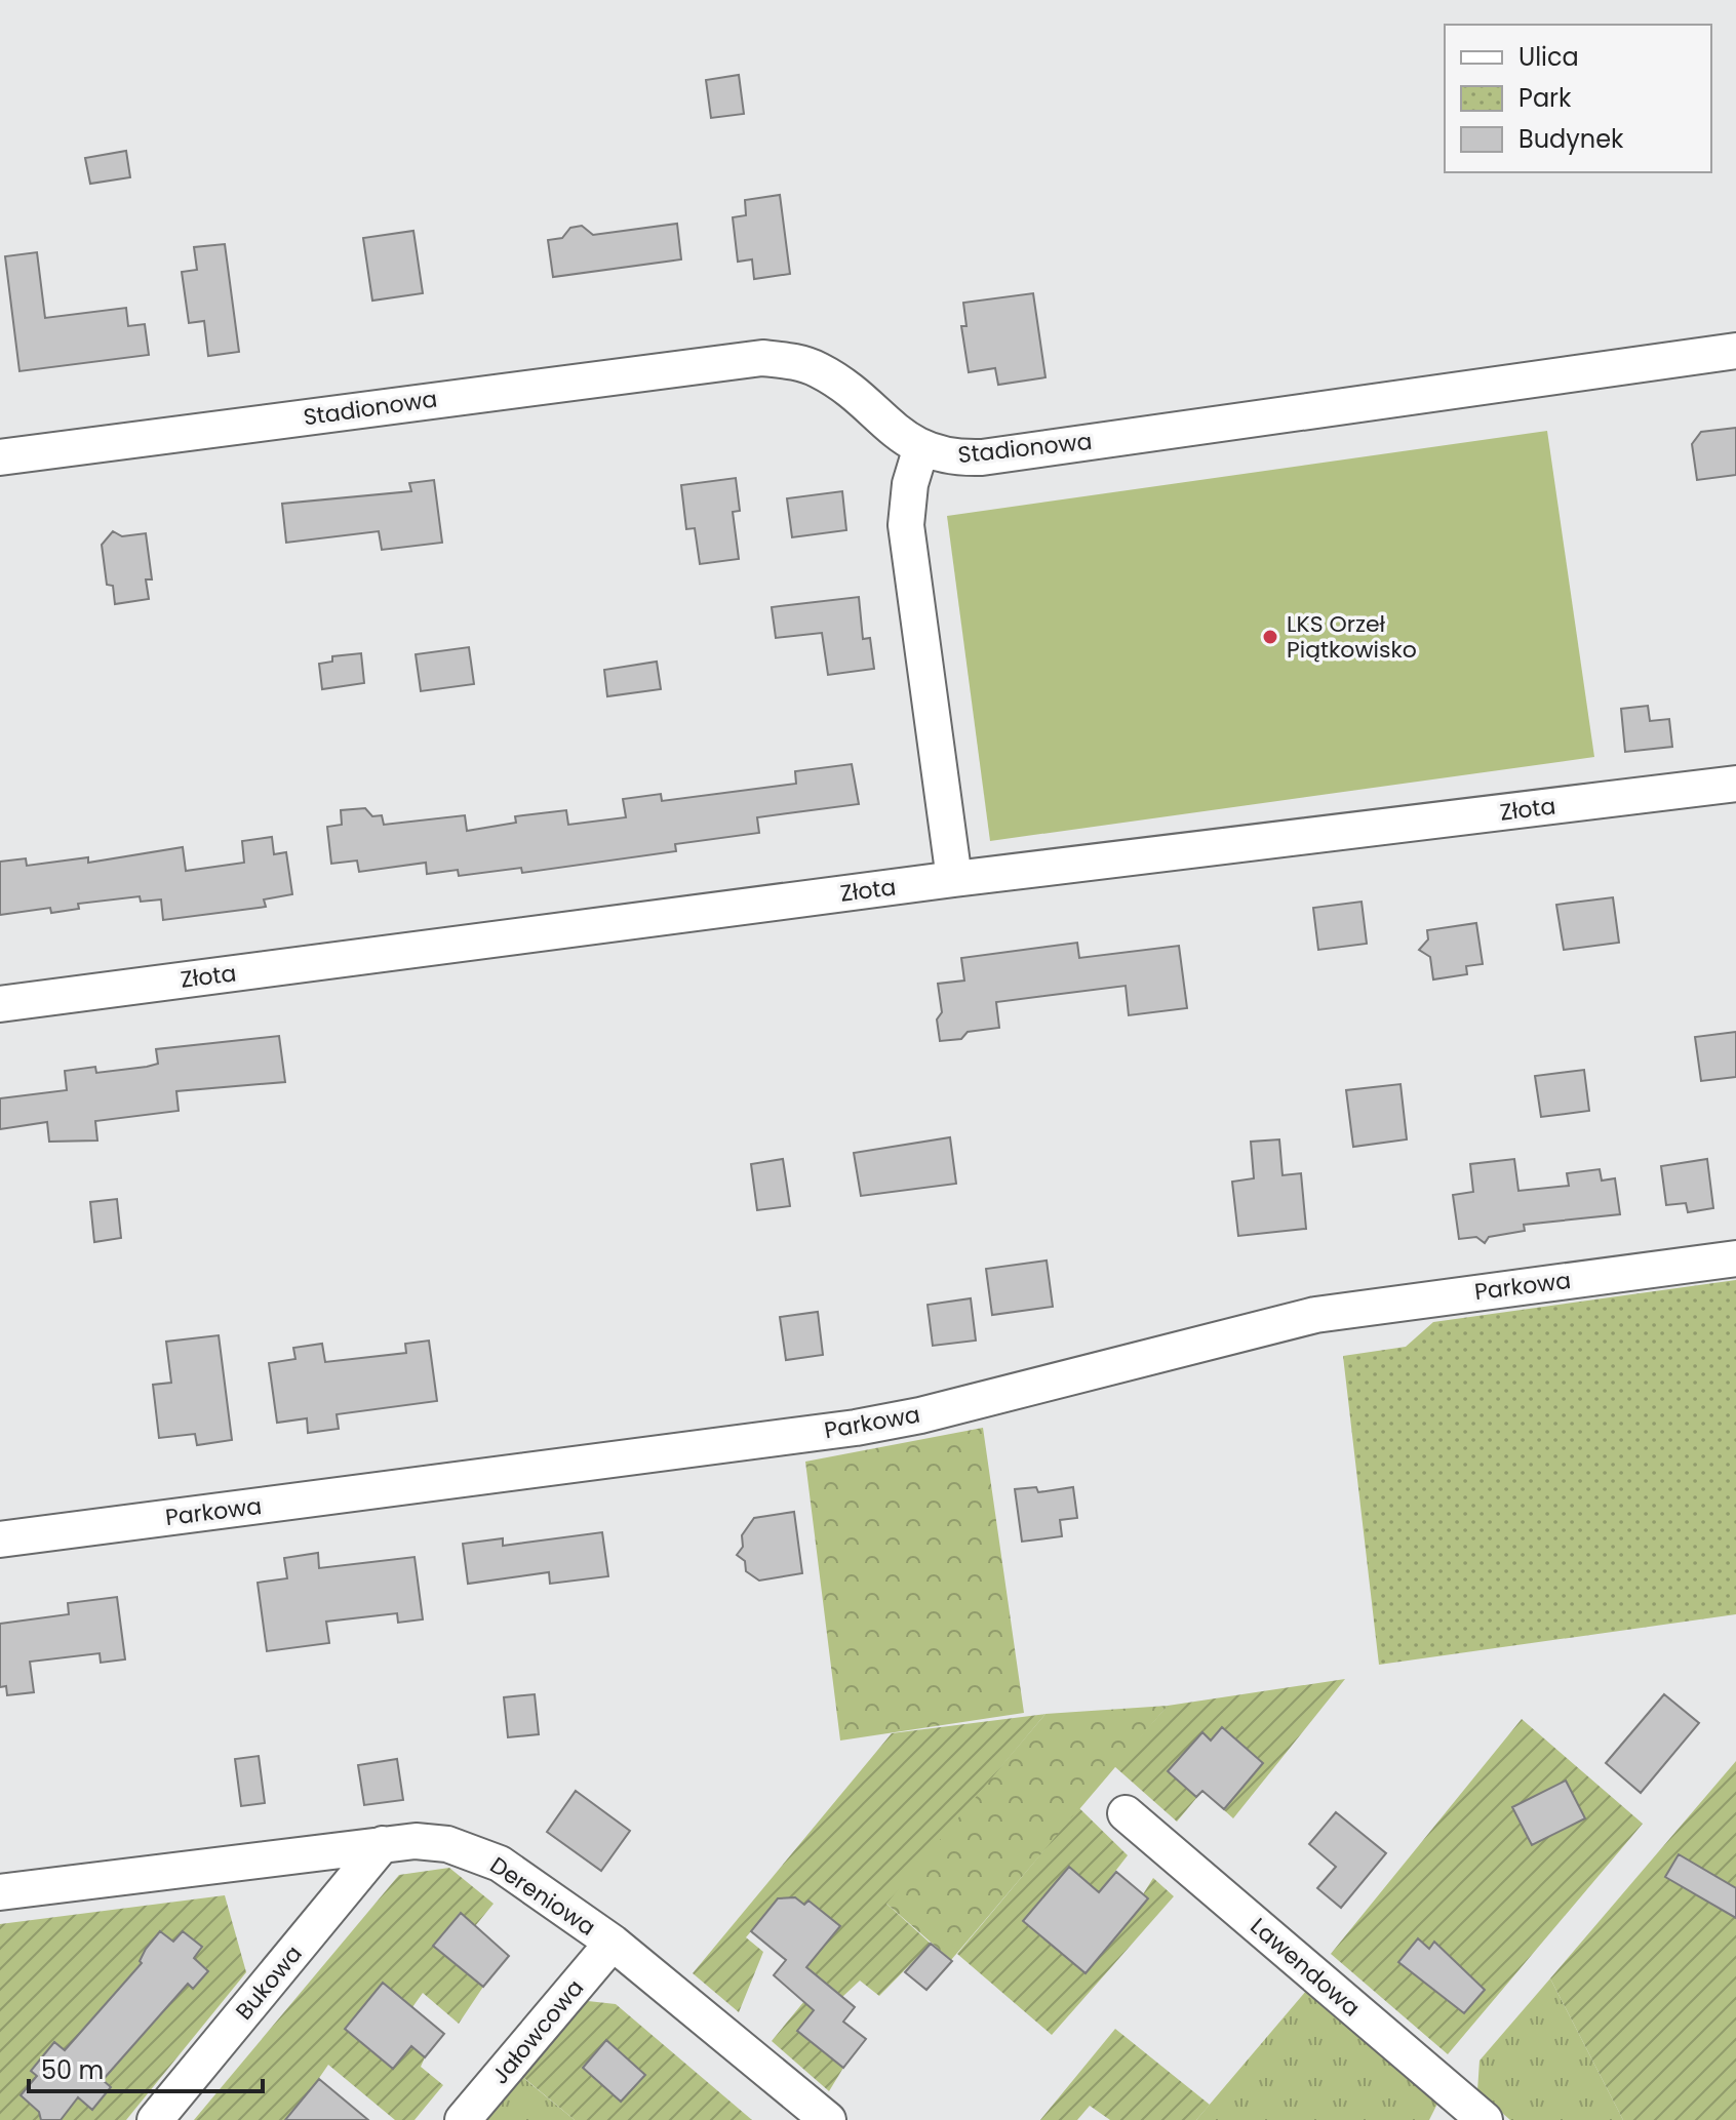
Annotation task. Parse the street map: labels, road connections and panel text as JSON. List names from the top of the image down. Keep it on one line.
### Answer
{"streets":{"street":["Stadionowa","Złota","Parkowa","Dereniowa","Lawendowa","Bukowa","Jałowcowa"]},"crossings":[["Dereniowa","Bukowa"],["Dereniowa","Jałowcowa"]],"places":["LKS Orzeł Piątkowisko"],"legend":["Ulica","Park","Budynek"],"scale_bar":"50 m"}
